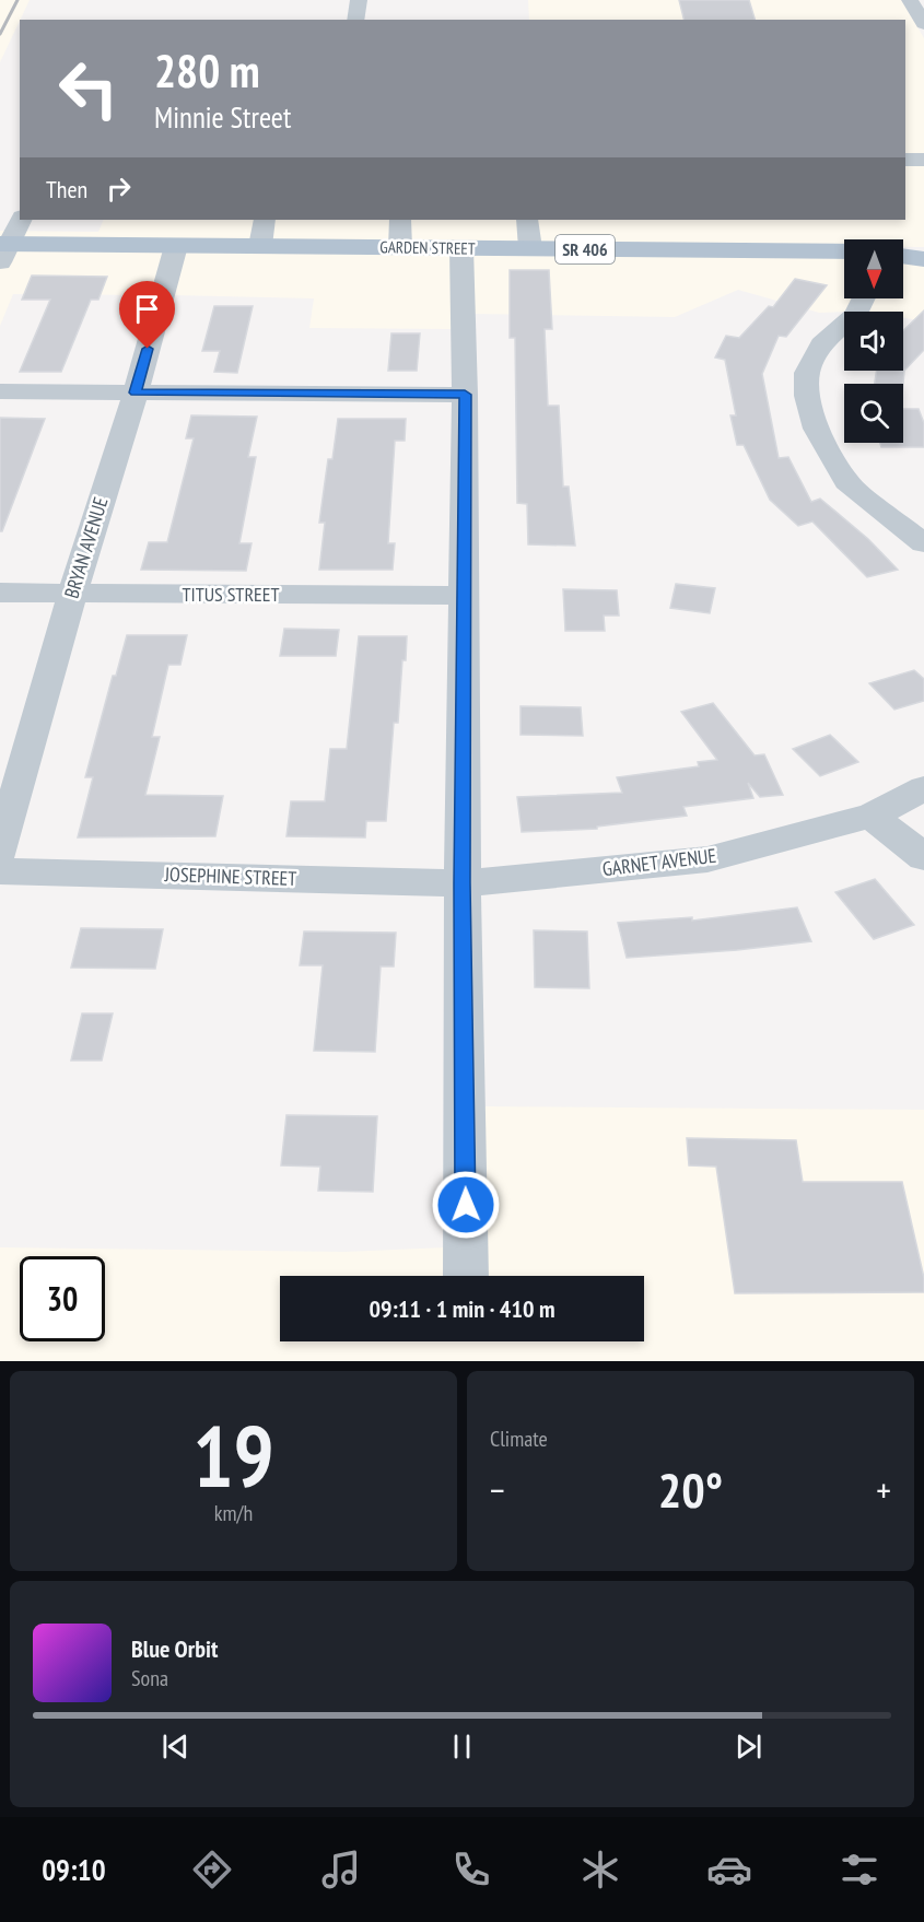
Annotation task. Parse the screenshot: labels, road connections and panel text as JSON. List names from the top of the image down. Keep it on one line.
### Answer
{"streets":{"main road":["GARDEN STREET","SR 406"],"street":["BRYAN AVENUE","TITUS STREET","GARNET AVENUE","JOSEPHINE STREET"]},"crossings":[["GARDEN STREET","BRYAN AVENUE"],["BRYAN AVENUE","TITUS STREET"],["GARNET AVENUE","JOSEPHINE STREET"]],"north":"bottom","page":{"turn":["280 m","Minnie Street"],"then":"Then","limit":"30","trip":"09:11 · 1 min · 410 m","tile":[["19","km/h"],"Climate"],"heat":["−","20°","+"],"song":["Blue Orbit","Sona"],"tabs":"09:10"}}
